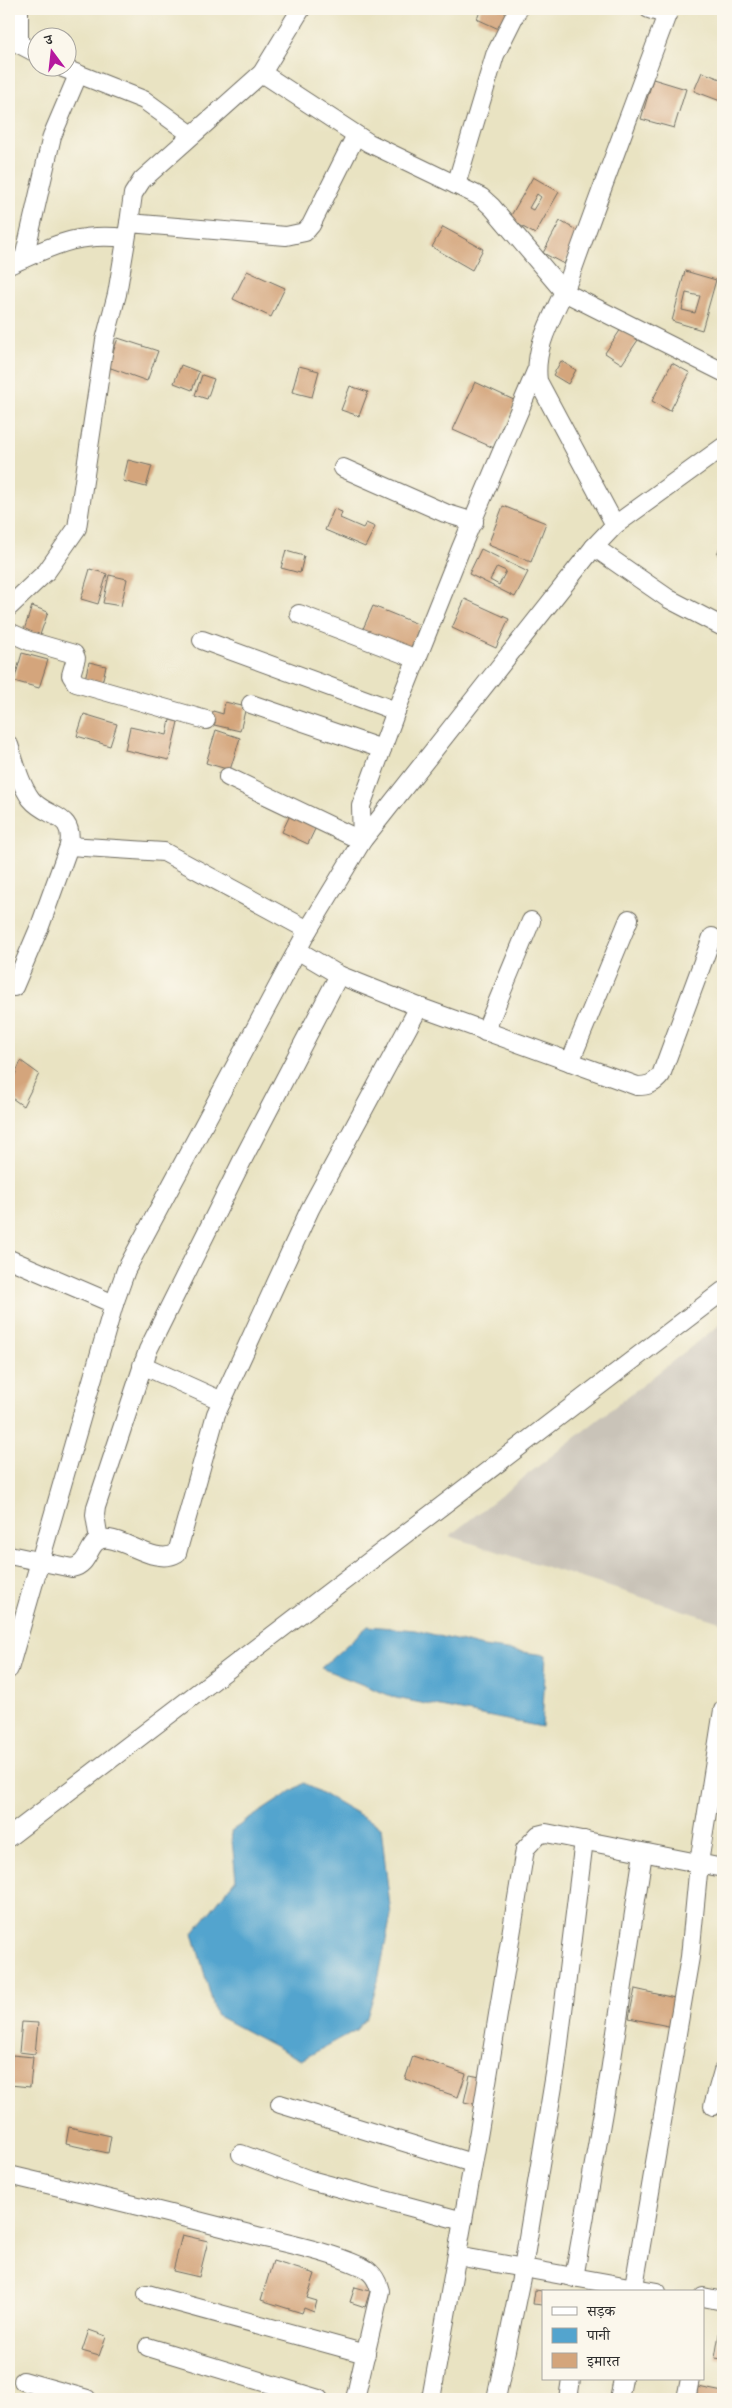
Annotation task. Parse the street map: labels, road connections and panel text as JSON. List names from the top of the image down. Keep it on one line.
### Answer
{"legend":["सड़क","पानी","इमारत"],"north":"top"}
